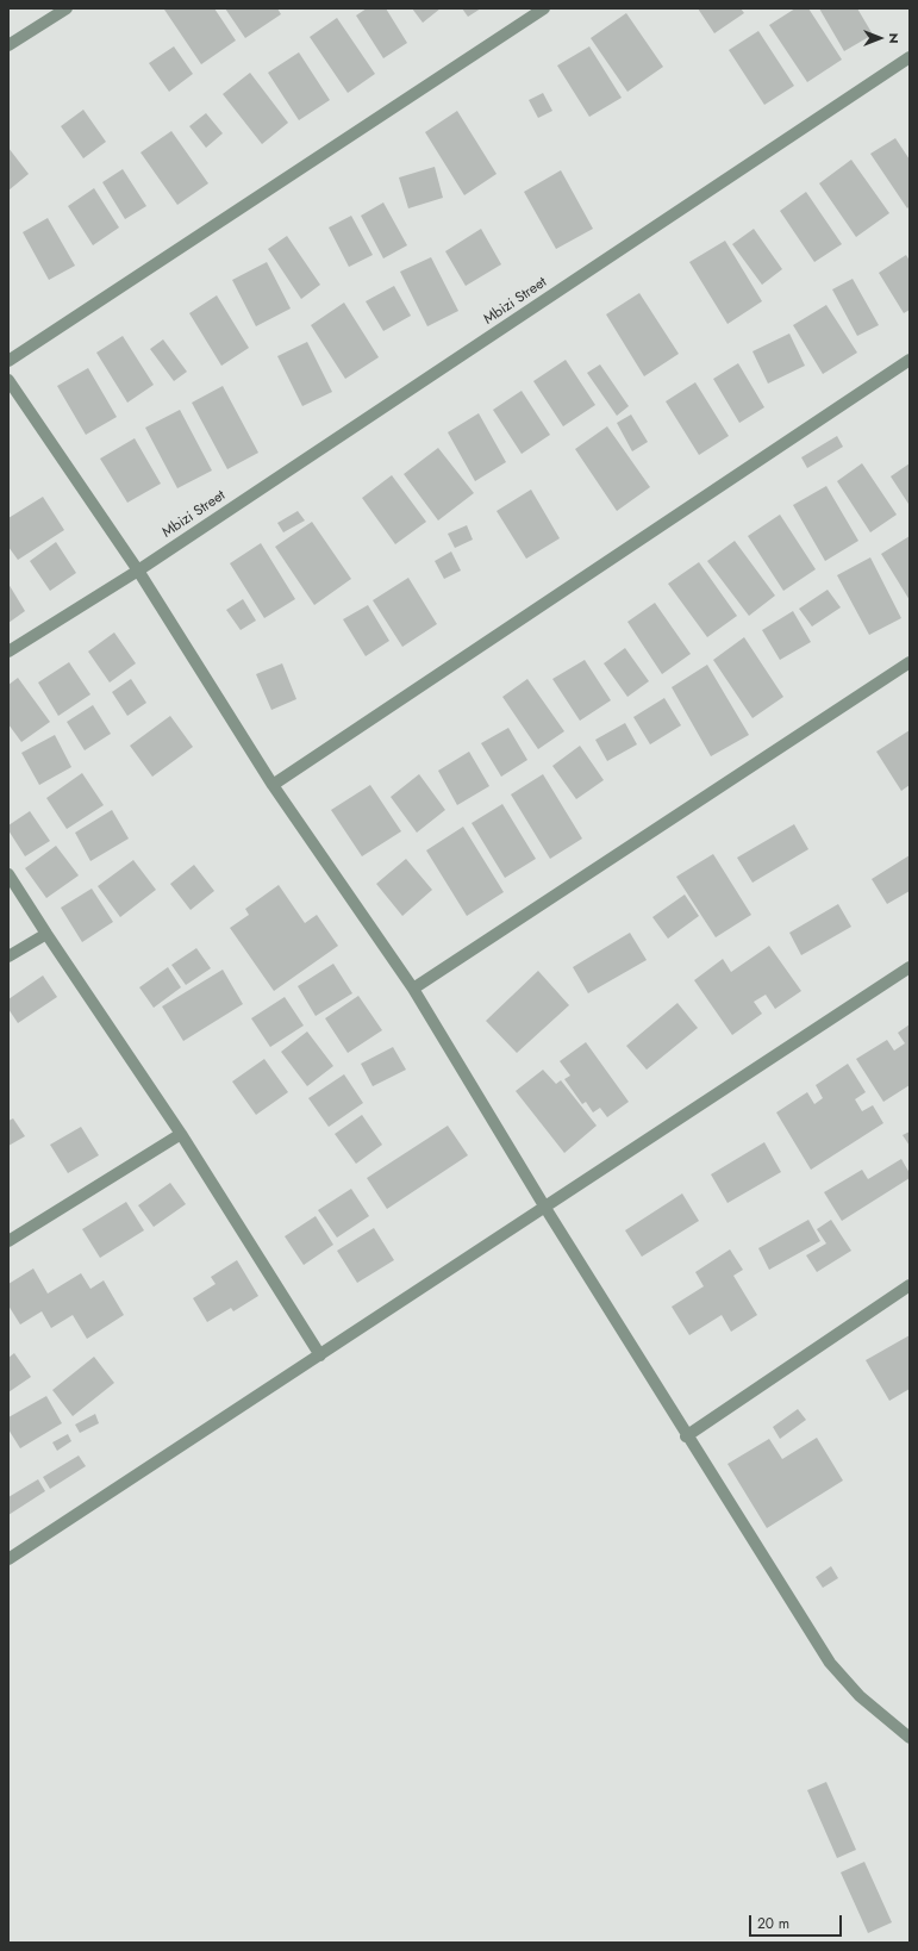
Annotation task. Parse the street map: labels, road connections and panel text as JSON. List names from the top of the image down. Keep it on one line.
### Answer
{"streets":{"street":["Mbizi Street"]},"scale_bar":"20 m","north":"right"}
